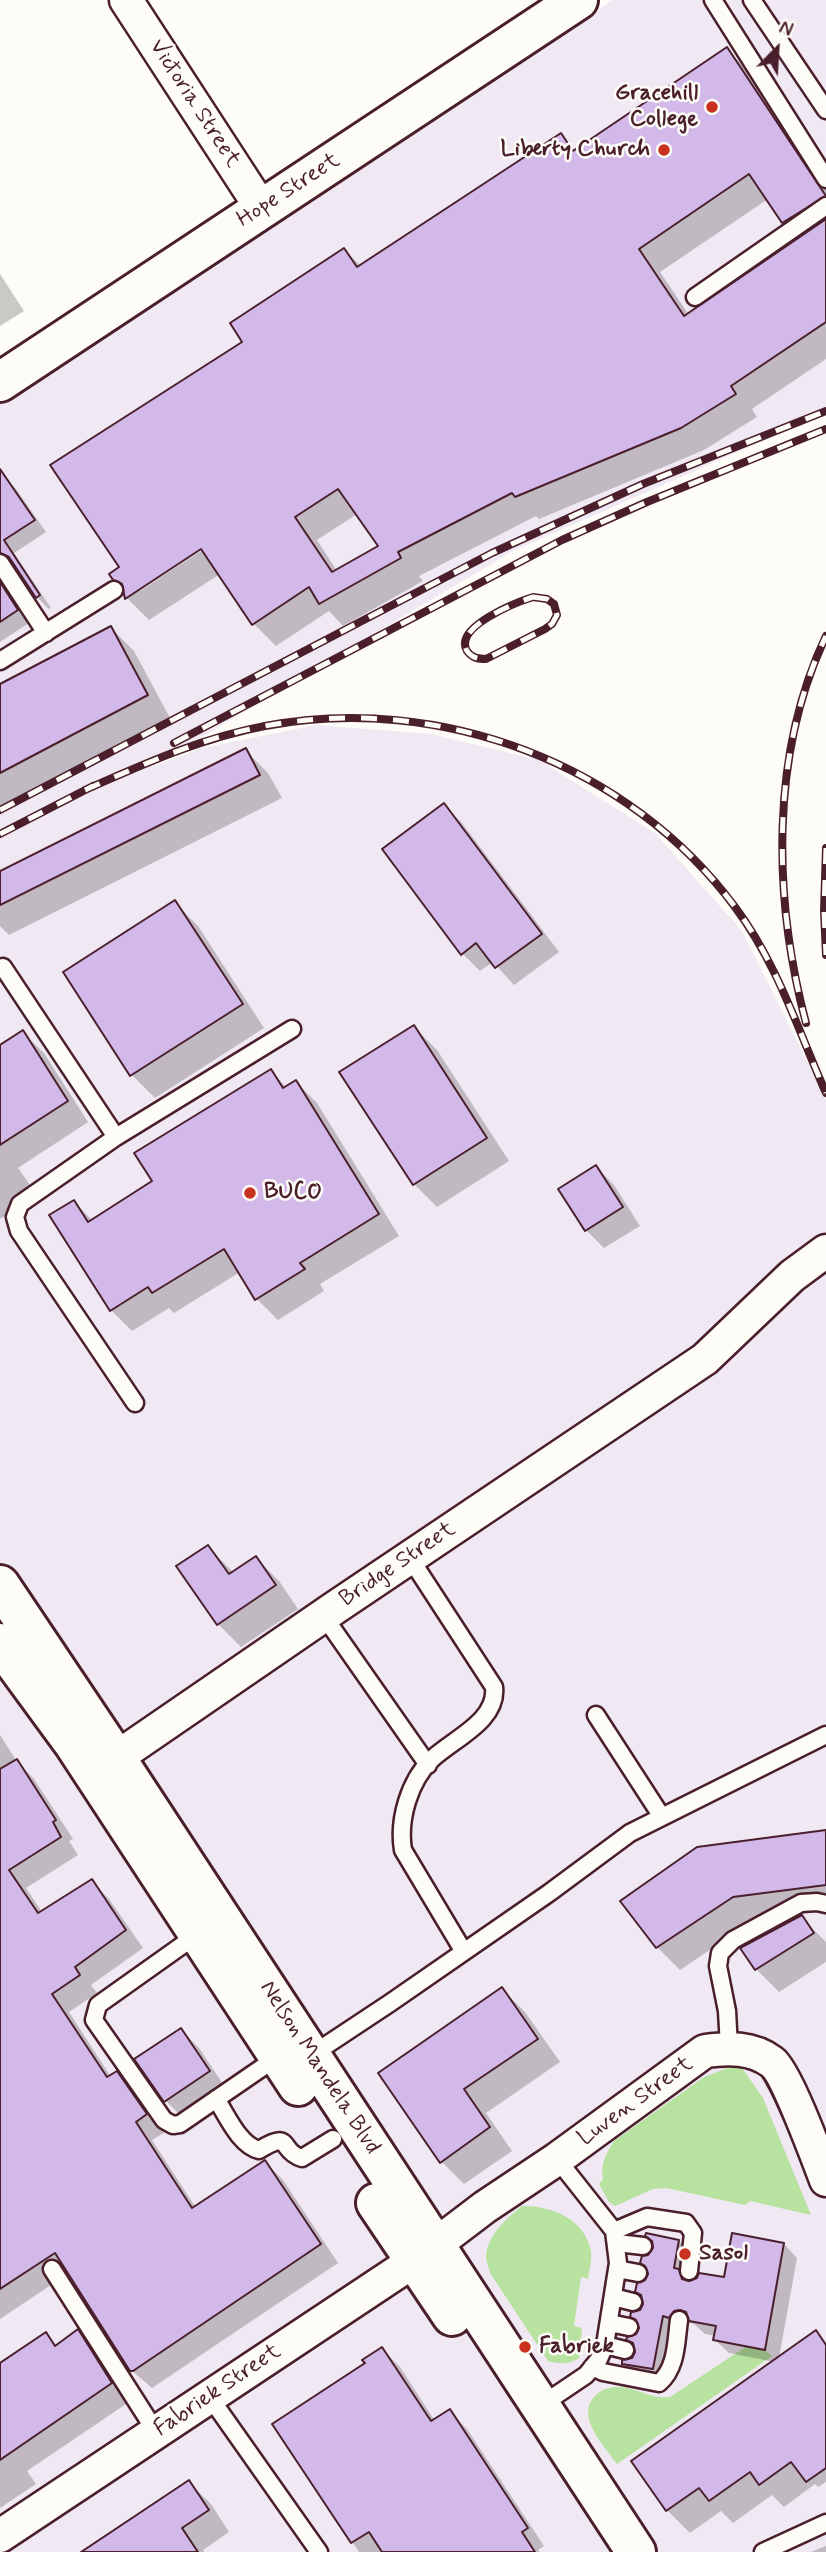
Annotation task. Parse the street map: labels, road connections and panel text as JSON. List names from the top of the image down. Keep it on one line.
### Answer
{"streets":{"street":["Victoria Street","Hope Street","Bridge Street","Nelson Mandela Blvd","Luven Street","Fabriek Street"]},"crossings":[["Victoria Street","Hope Street"],["Bridge Street","Nelson Mandela Blvd"],["Nelson Mandela Blvd","Luven Street"],["Nelson Mandela Blvd","Fabriek Street"],["Luven Street","Fabriek Street"]],"places":["Gracehill College","Liberty Church","BUCO","Sasol","Fabriek"],"north":"top right"}
